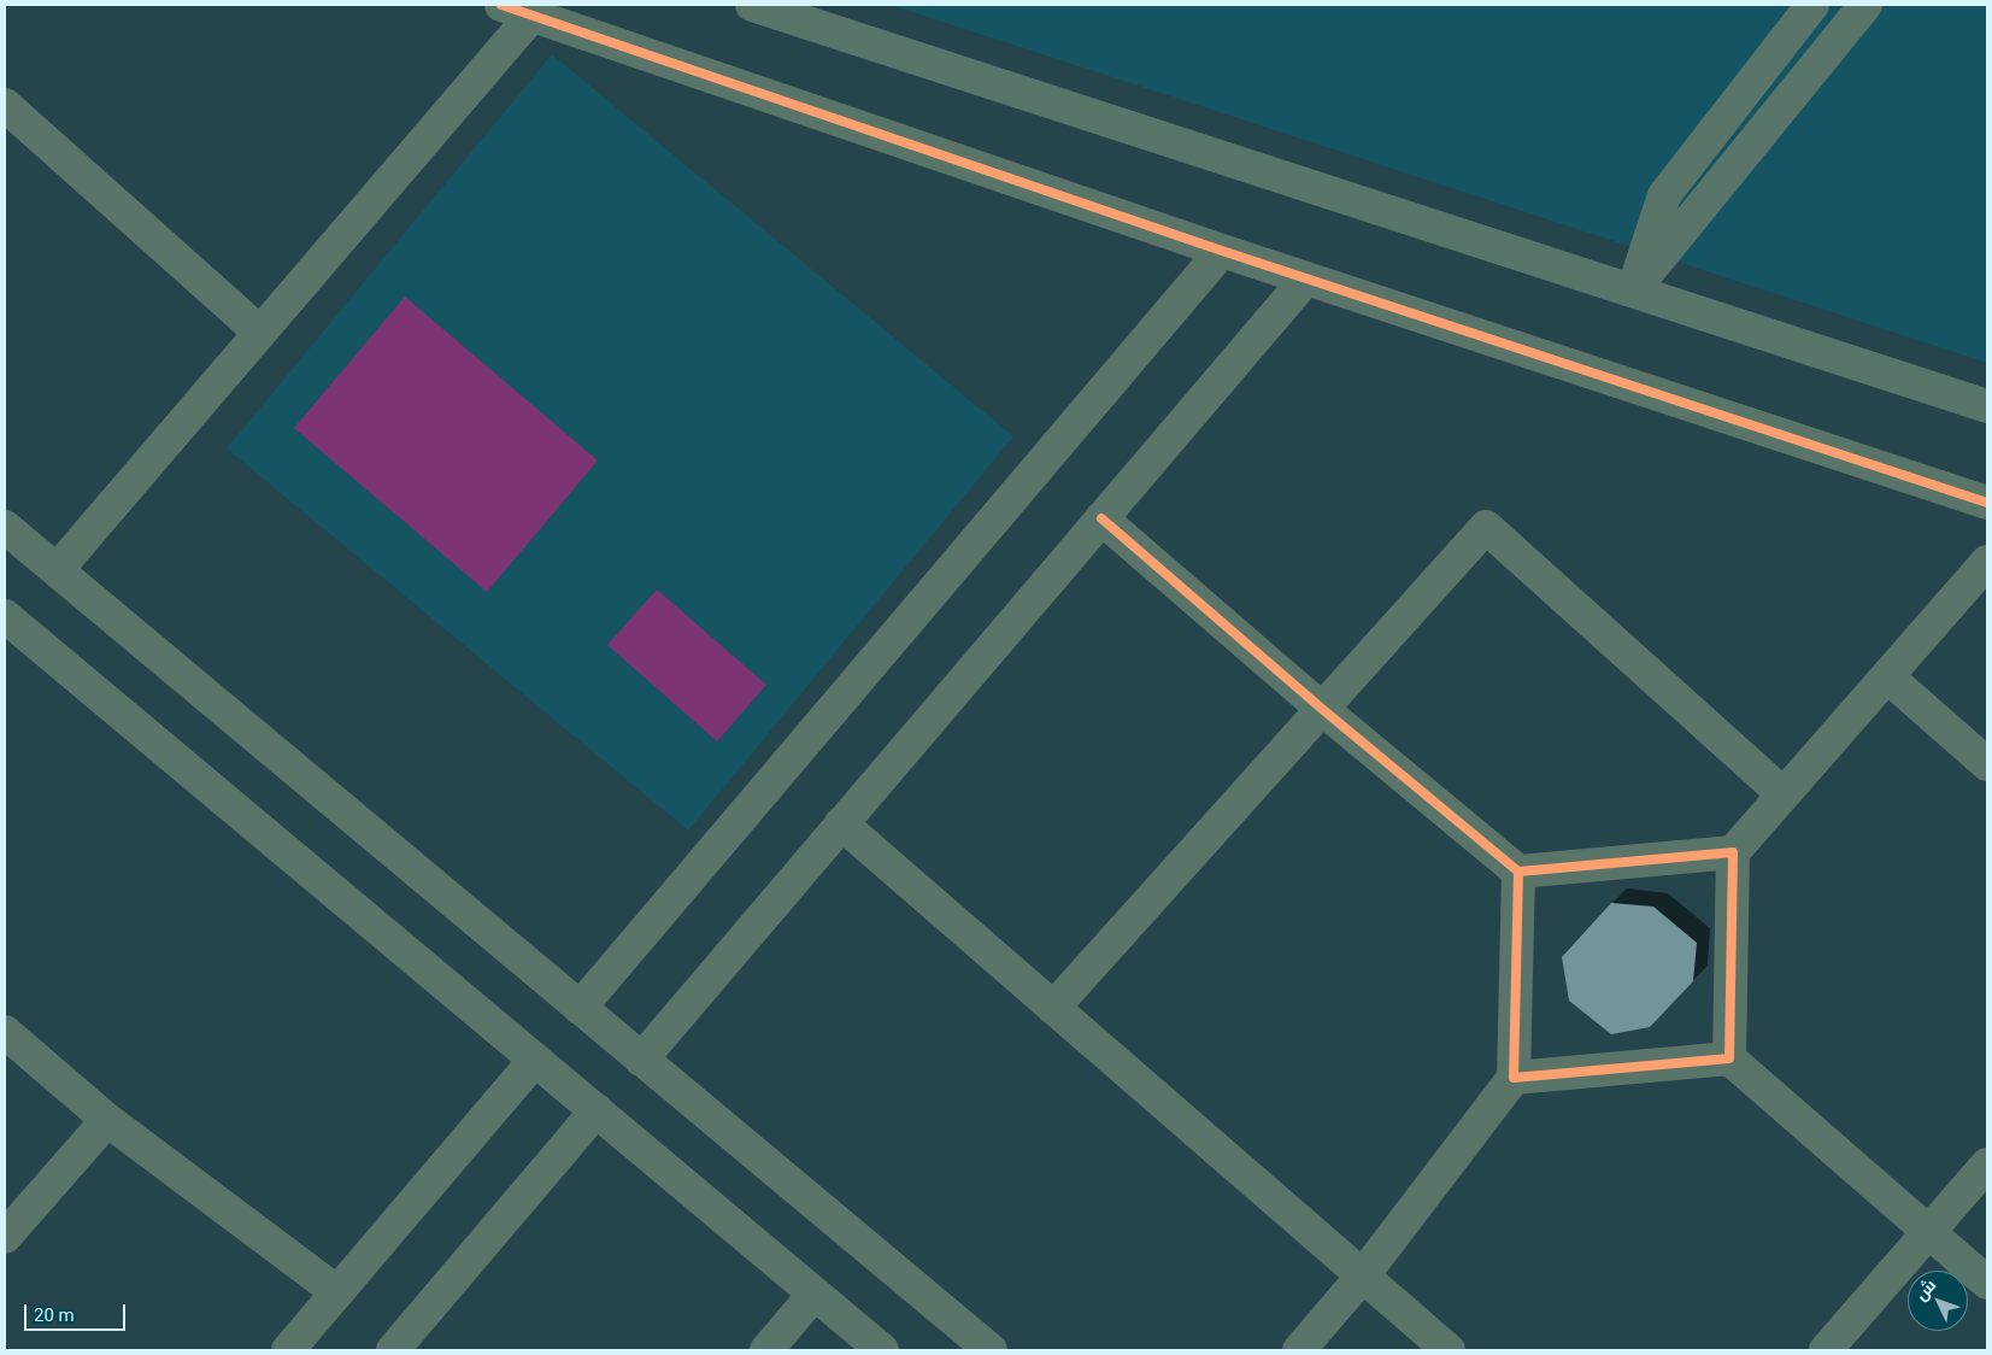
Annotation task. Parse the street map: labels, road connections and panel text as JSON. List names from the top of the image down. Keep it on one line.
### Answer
{"scale_bar":"20 m","north":"top left"}
